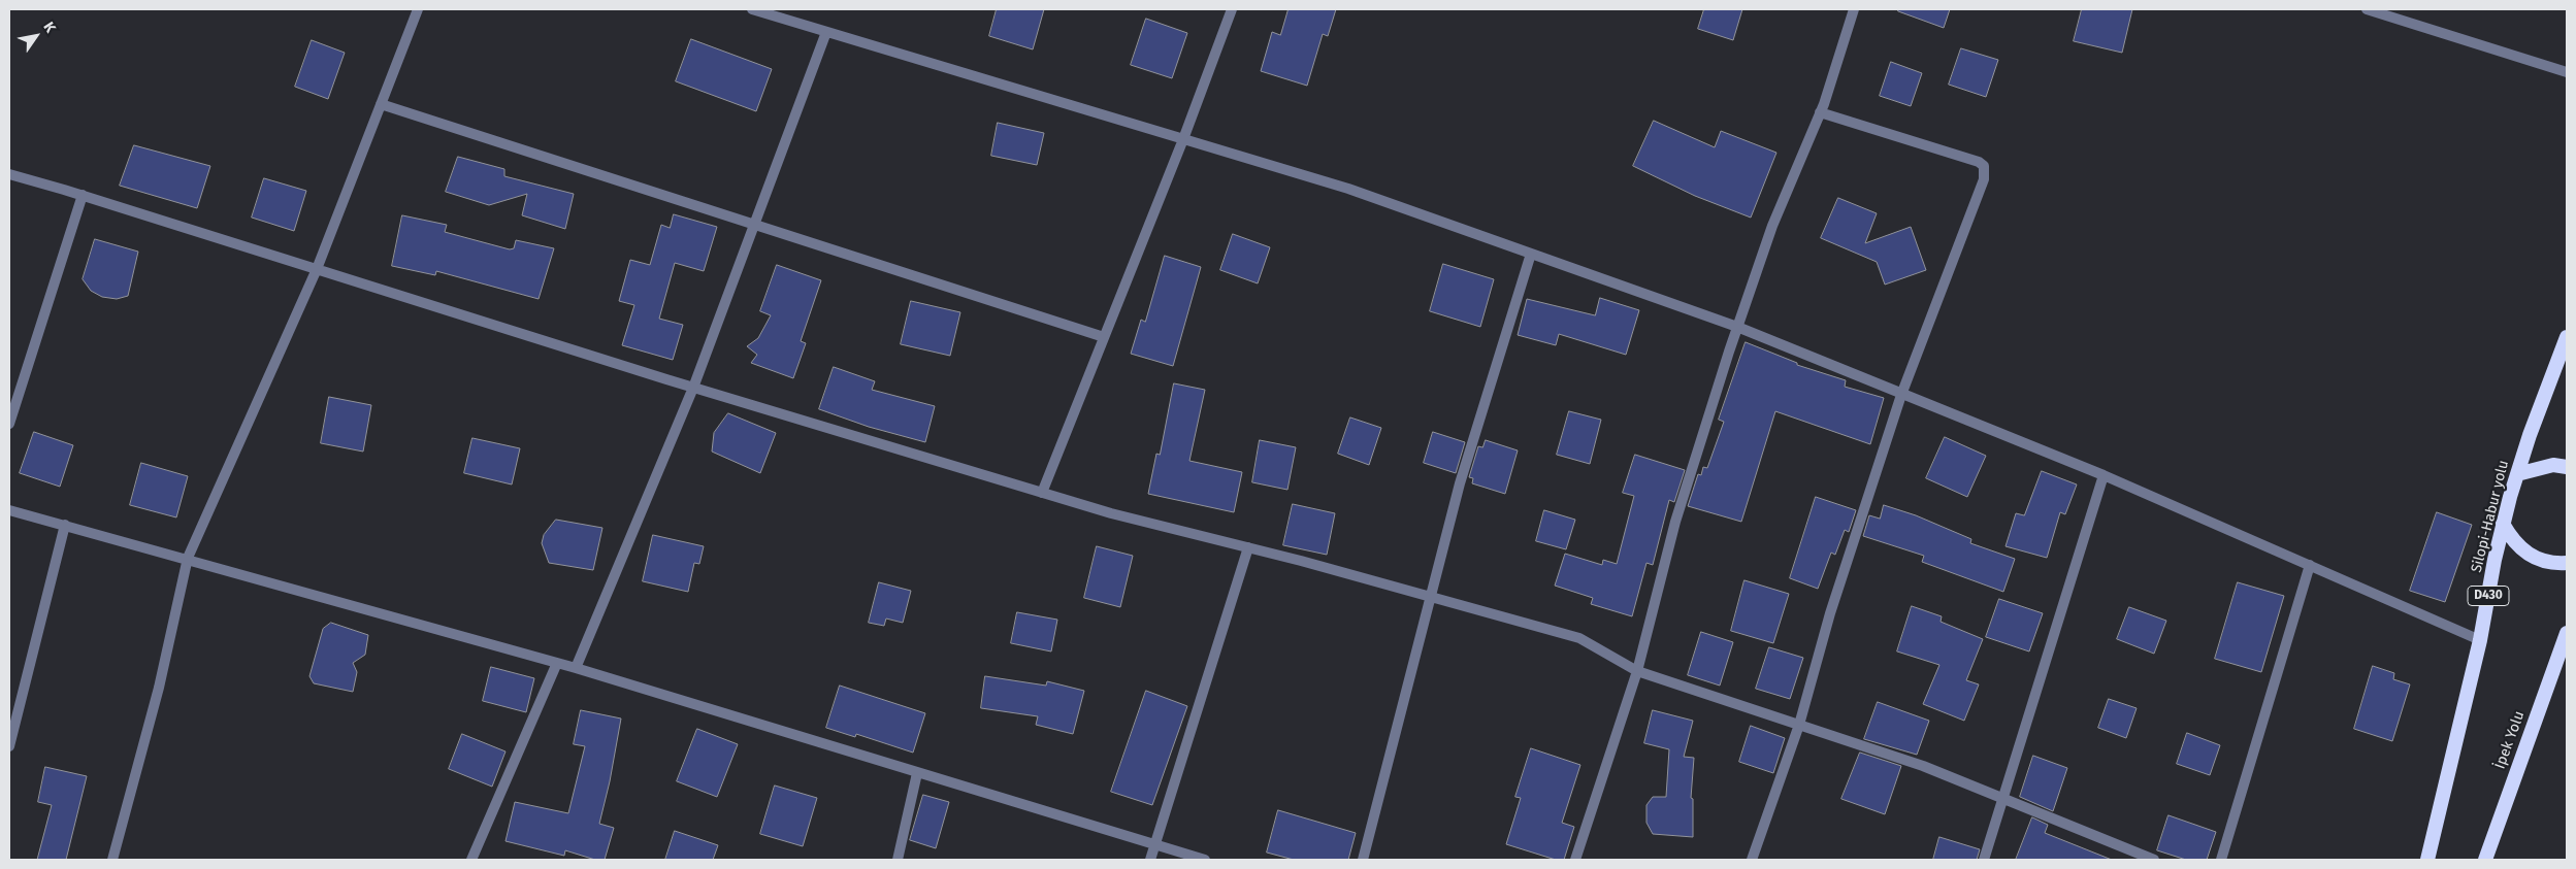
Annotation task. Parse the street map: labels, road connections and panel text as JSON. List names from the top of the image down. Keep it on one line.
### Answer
{"streets":{"highway":["Silopi-Habur yolu","D430","İpek Yolu"]},"north":"top right"}
